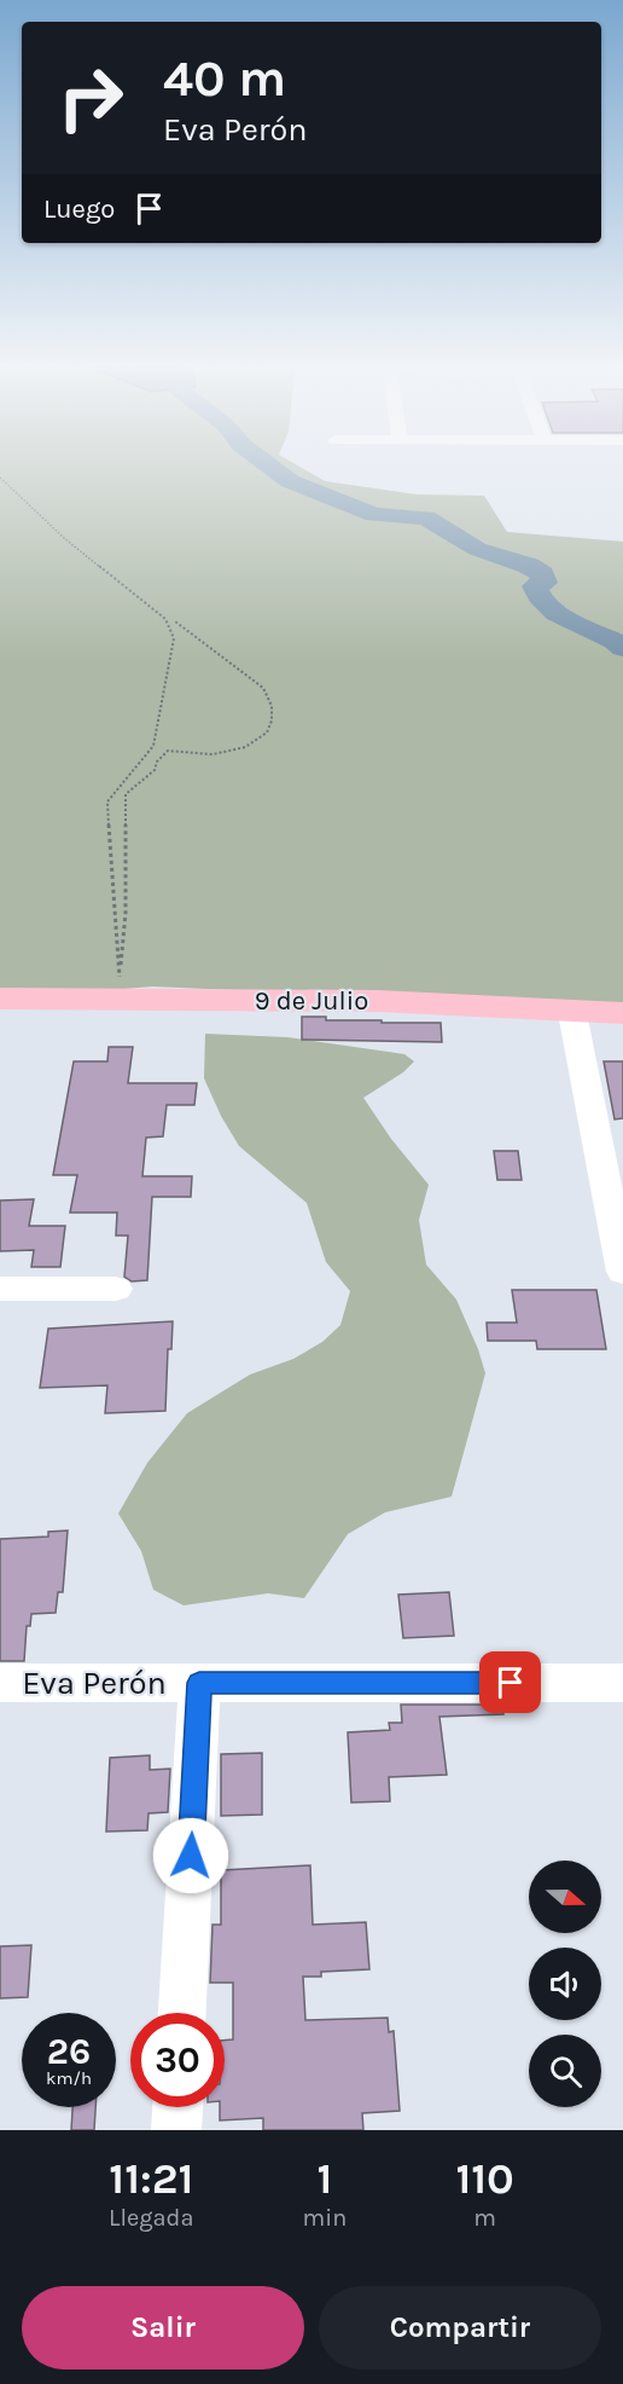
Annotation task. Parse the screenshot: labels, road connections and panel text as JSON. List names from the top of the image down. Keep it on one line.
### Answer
{"streets":{"main road":["9 de Julio"],"street":["Eva Perón"]},"north":"right","page":{"turn":["40 m","Eva Perón"],"then":"Luego","speed":"26 km/h","limit":"30","eta":["11:21","Llegada","1","min","110","m"],"buttons":["Salir","Compartir"]}}
